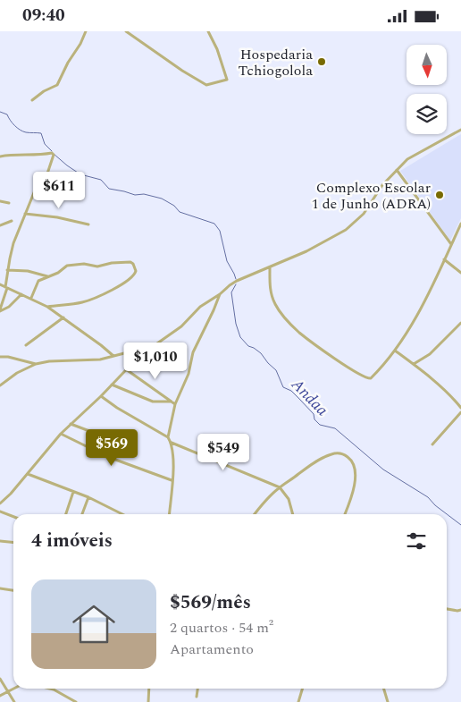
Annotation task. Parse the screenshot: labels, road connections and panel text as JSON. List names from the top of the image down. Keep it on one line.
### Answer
{"water":["Andaa"],"places":["Hospedaria Tchiogolola","Complexo Escolar 1 de Junho (ADRA)"],"north":"bottom","page":{"status":"09:40","price":["$611","$1,010","$569","$549"],"heading":"4 imóveis","list":[{"name":"$569/mês","note":"2 quartos · 54 m² · Apartamento"}]}}
